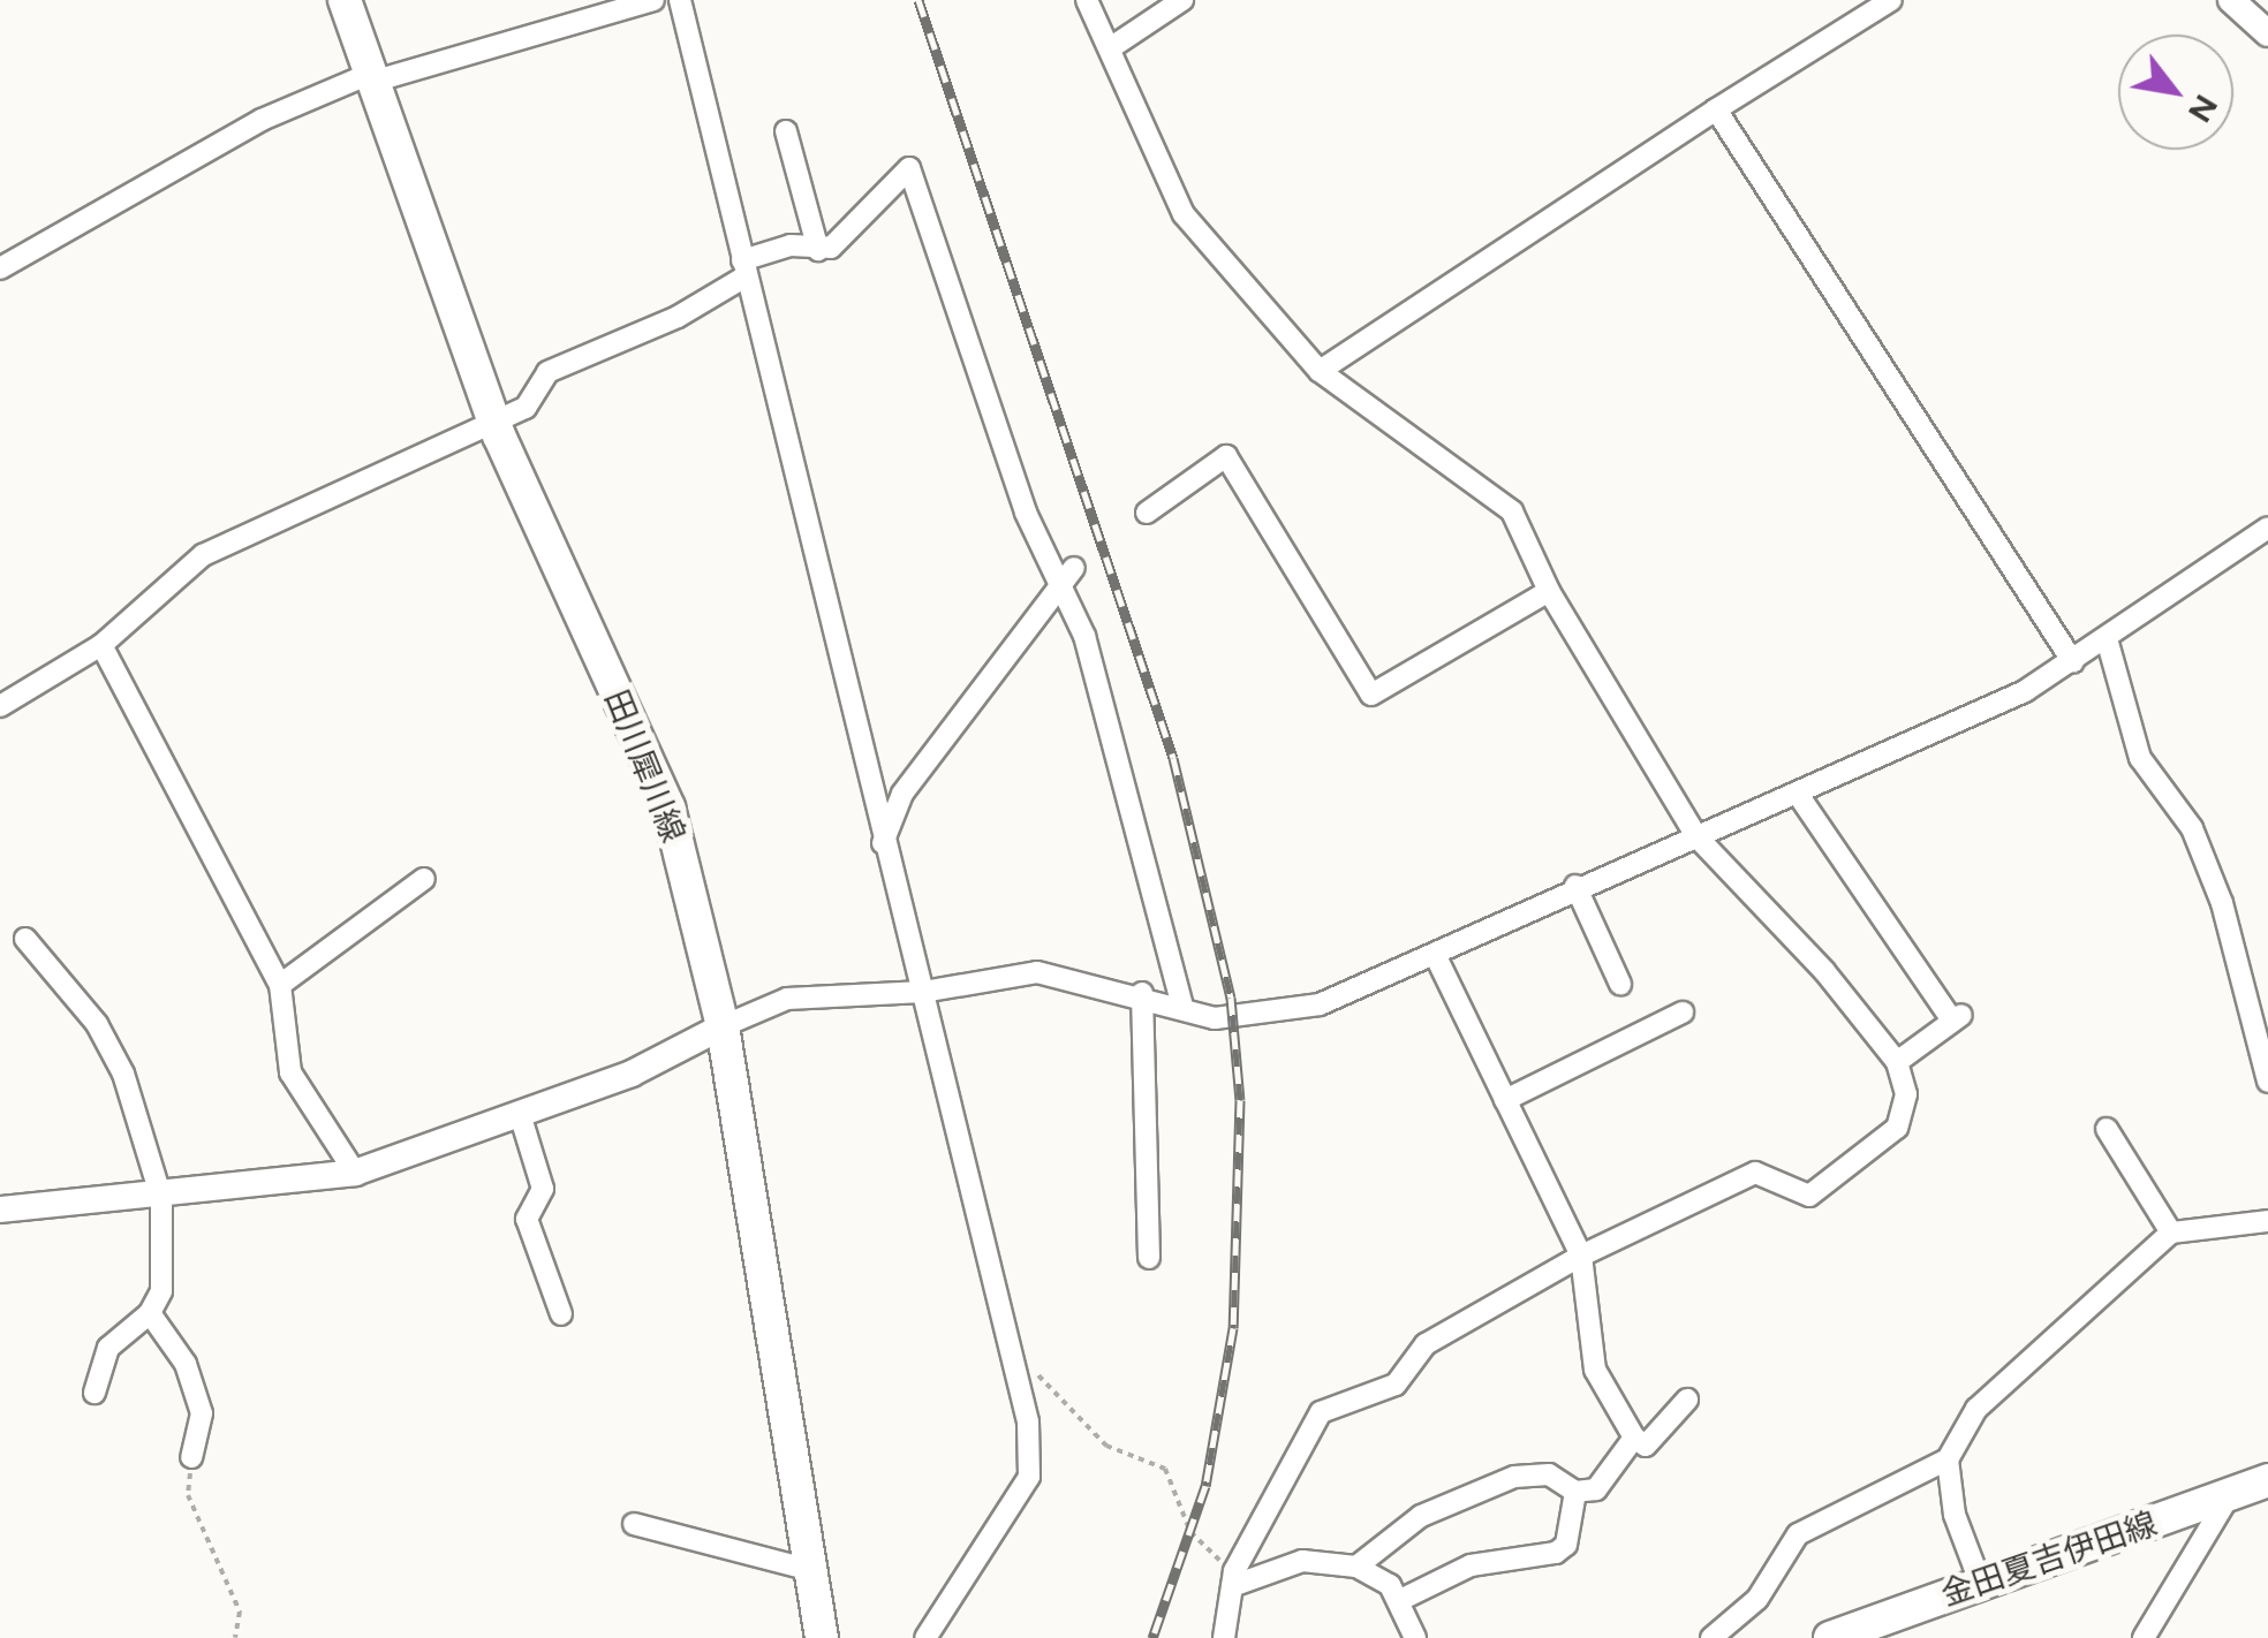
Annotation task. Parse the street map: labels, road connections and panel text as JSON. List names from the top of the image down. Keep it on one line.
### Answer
{"streets":{"main road":["田川犀川線","金田夏吉伊田線"]},"north":"bottom right"}
